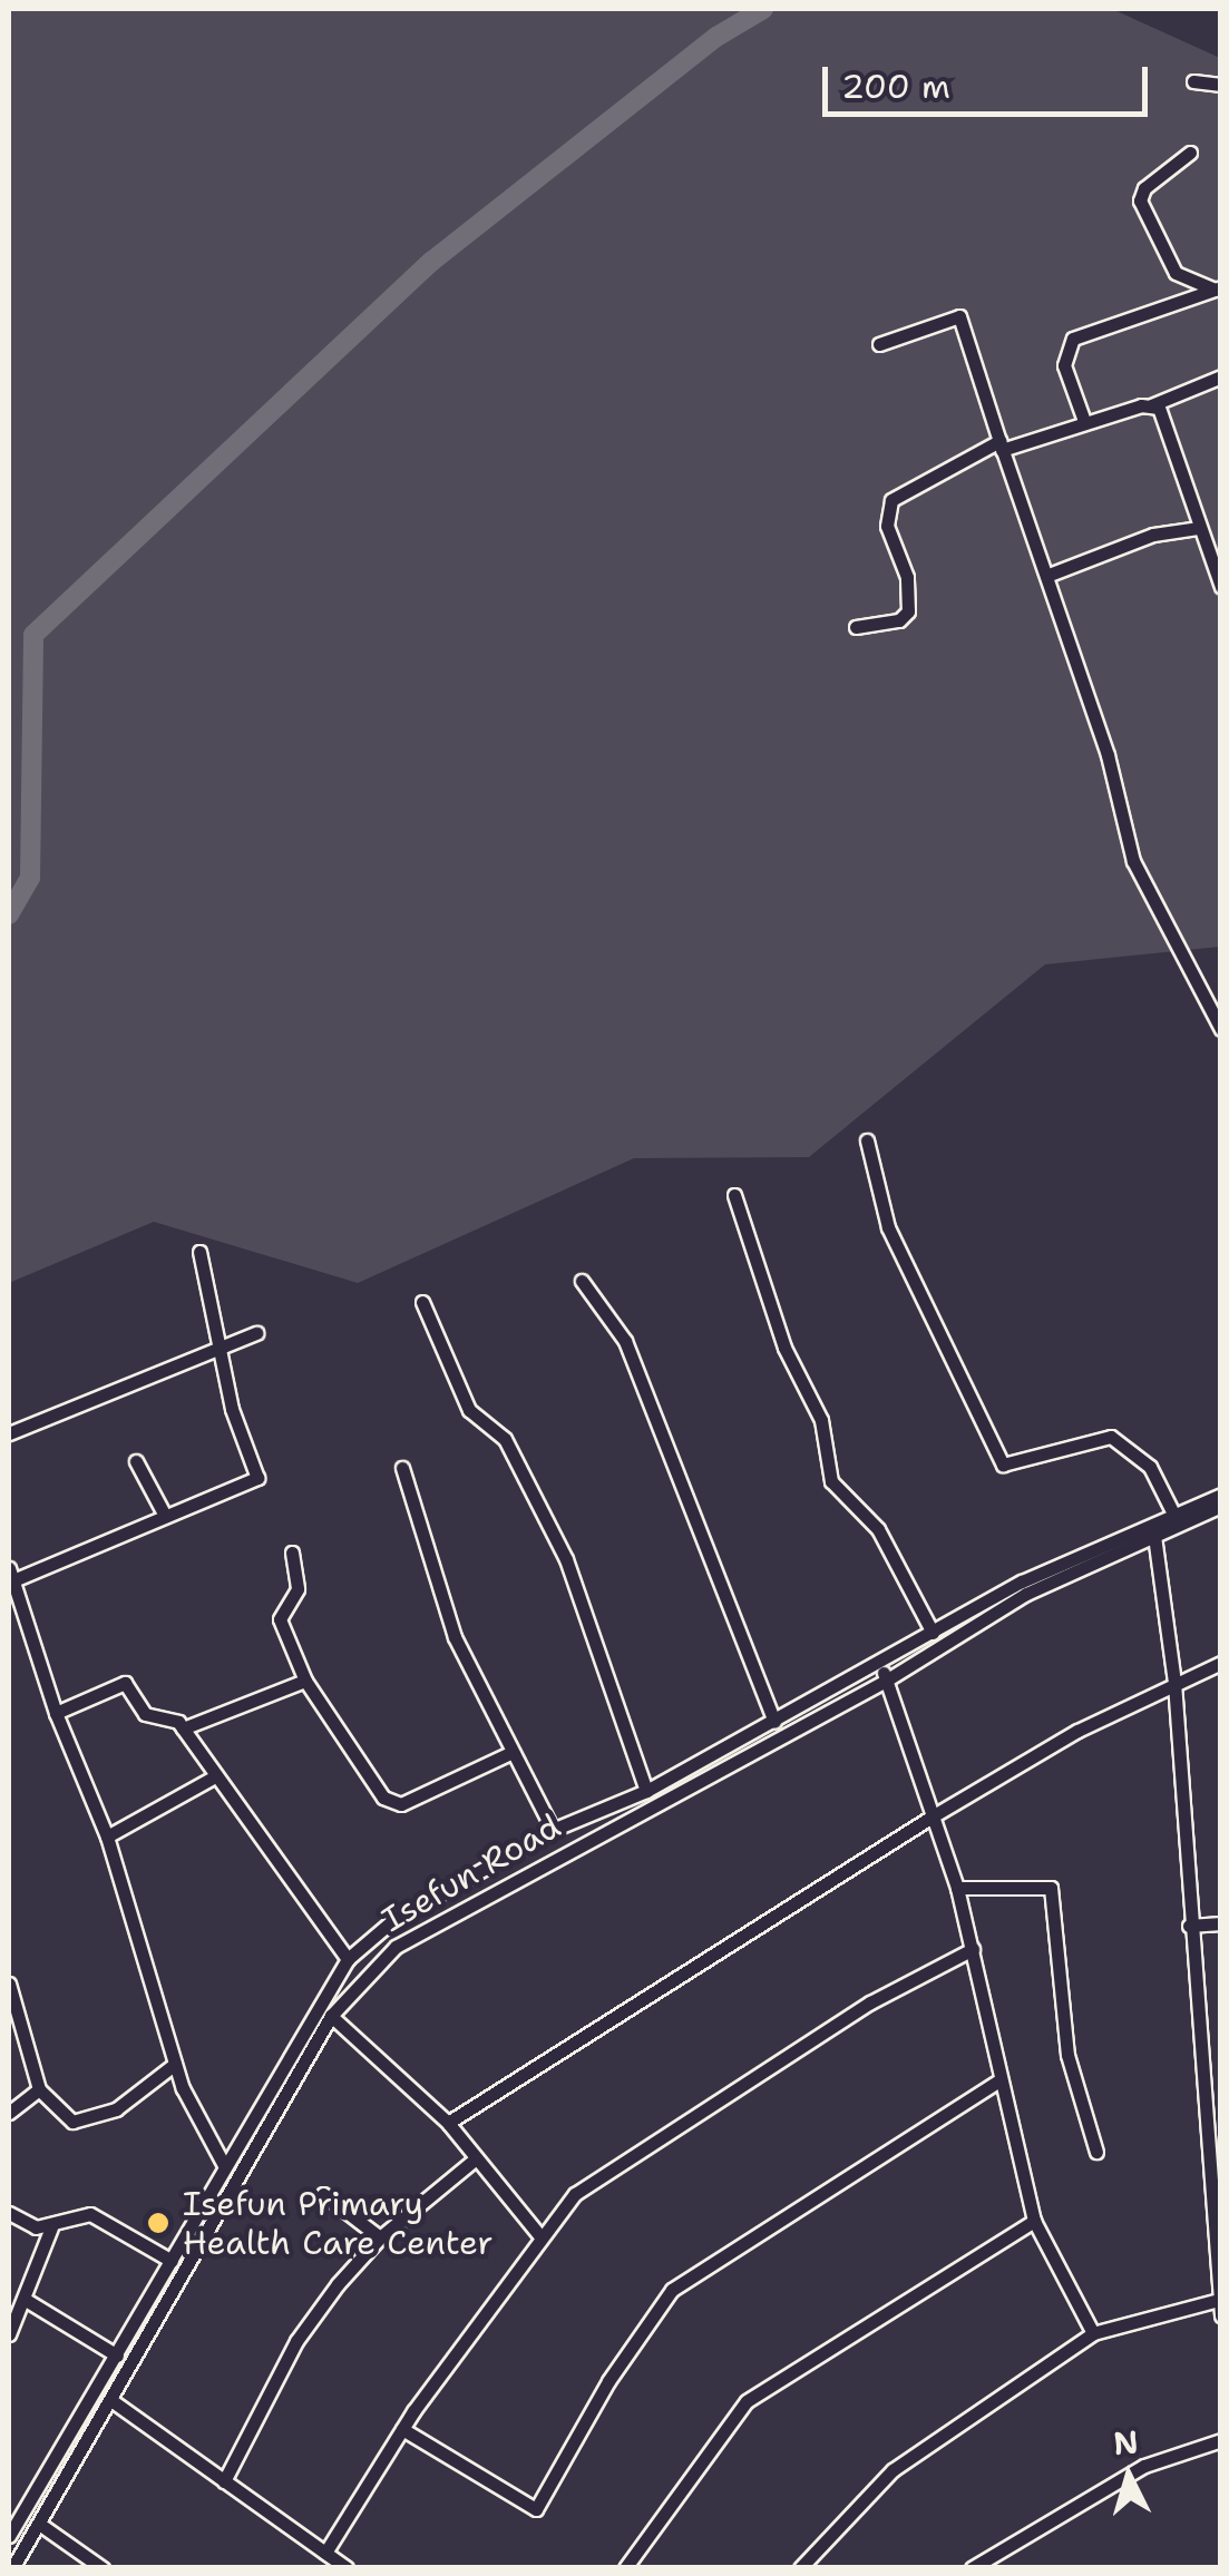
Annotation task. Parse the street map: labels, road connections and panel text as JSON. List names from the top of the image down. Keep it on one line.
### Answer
{"streets":{"street":["Isefun Road"]},"places":["Isefun Primary Health Care Center"],"scale_bar":"200 m","north":"top"}
